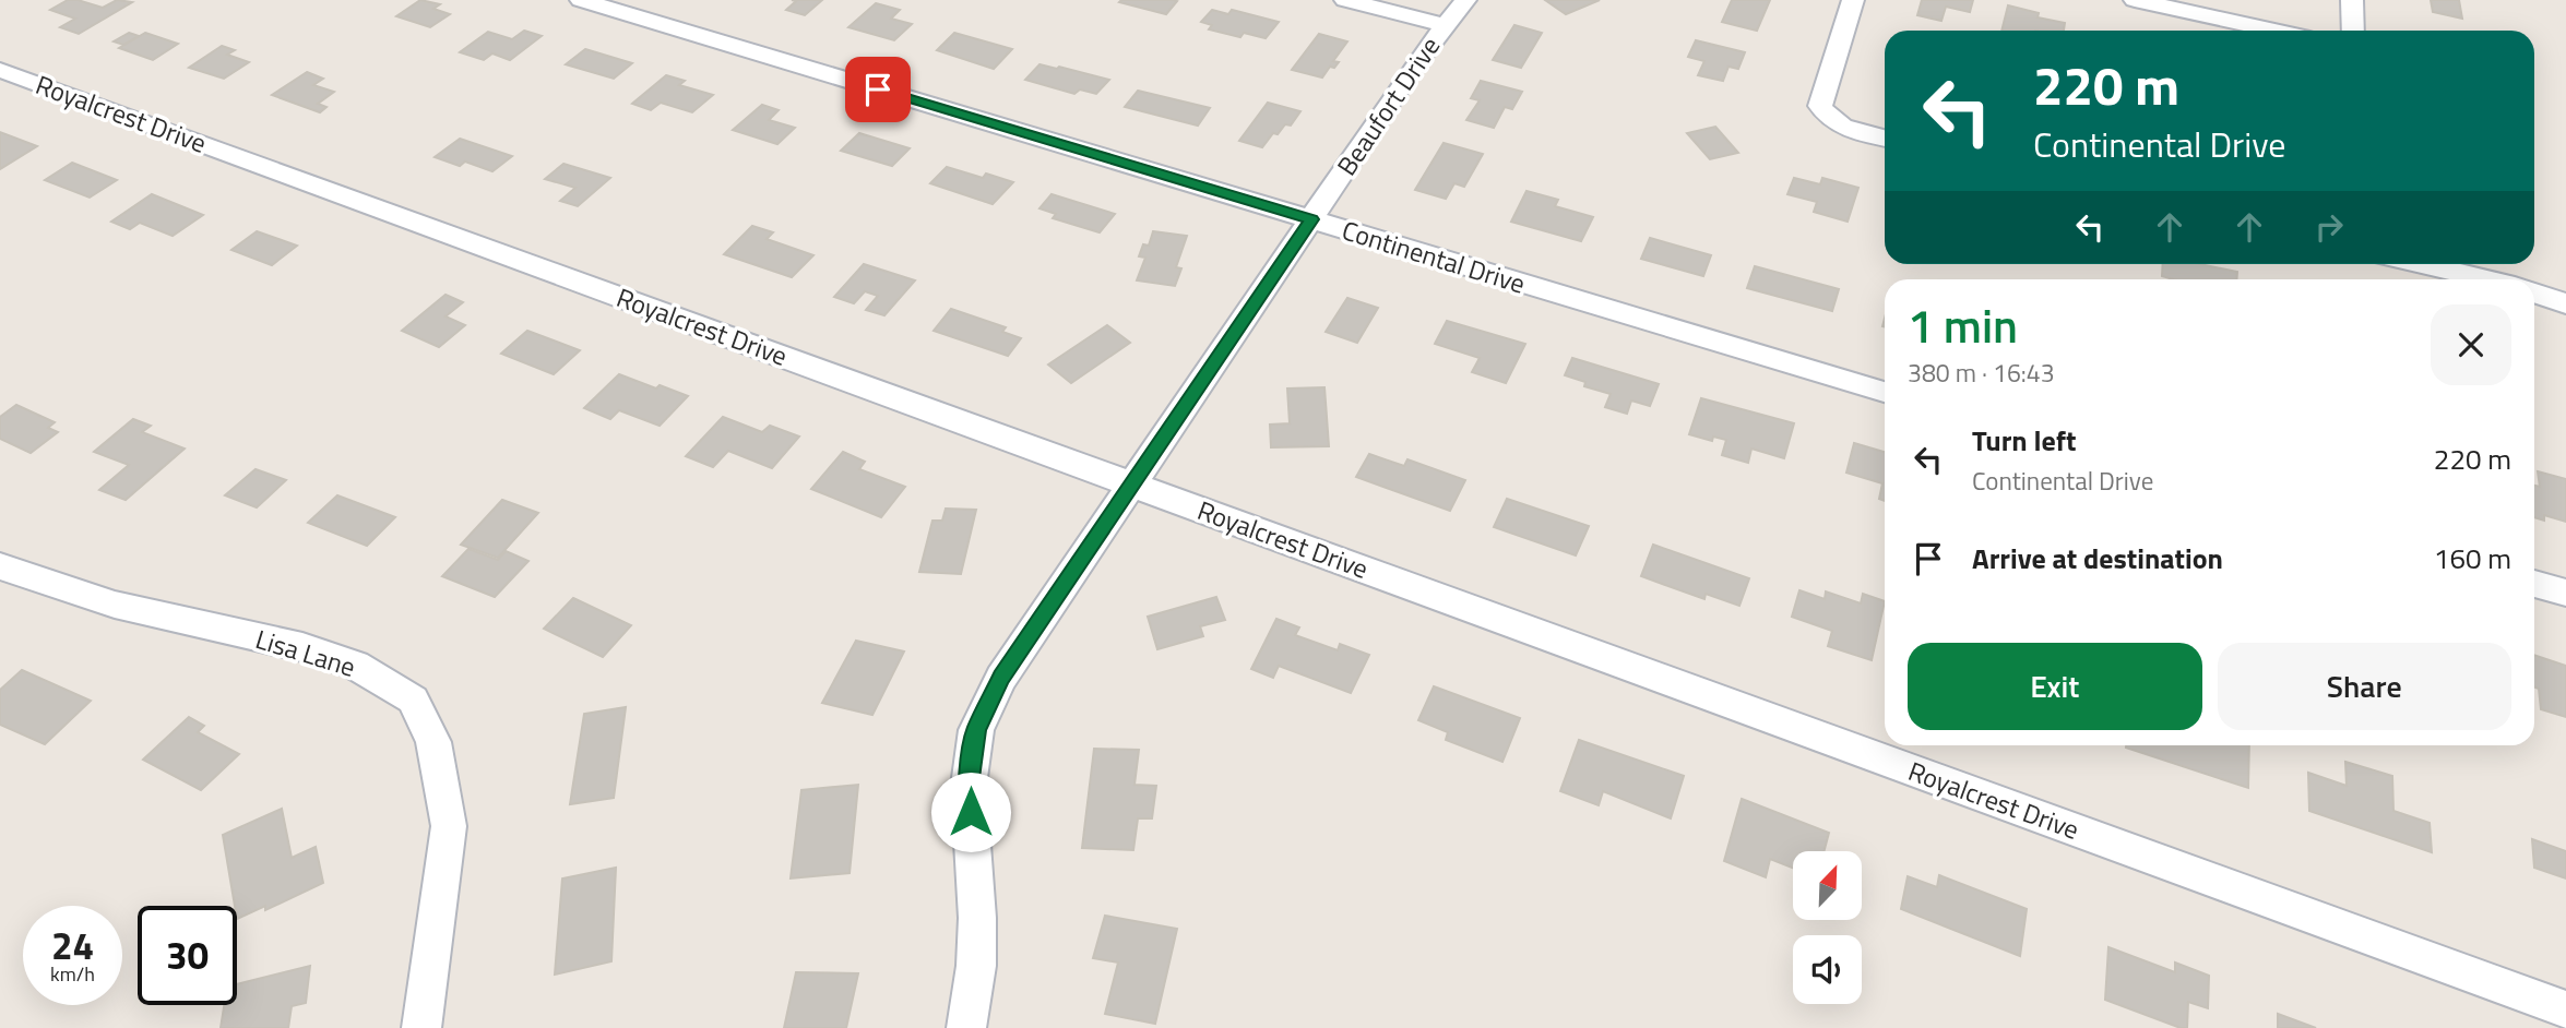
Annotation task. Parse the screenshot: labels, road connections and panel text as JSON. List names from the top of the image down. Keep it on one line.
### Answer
{"streets":{"street":["Beaufort Drive","Royalcrest Drive","Continental Drive","Lisa Lane"]},"crossings":[["Beaufort Drive","Royalcrest Drive"],["Beaufort Drive","Continental Drive"]],"north":"top right","page":{"turn":["220 m","Continental Drive"],"heading":["1 min","380 m · 16:43"],"list":[{"name":"Turn left","note":"Continental Drive","value":"220 m"},{"name":"Arrive at destination","value":"160 m"}],"buttons":["Exit","Share"],"speed":"24 km/h","limit":"30"}}
